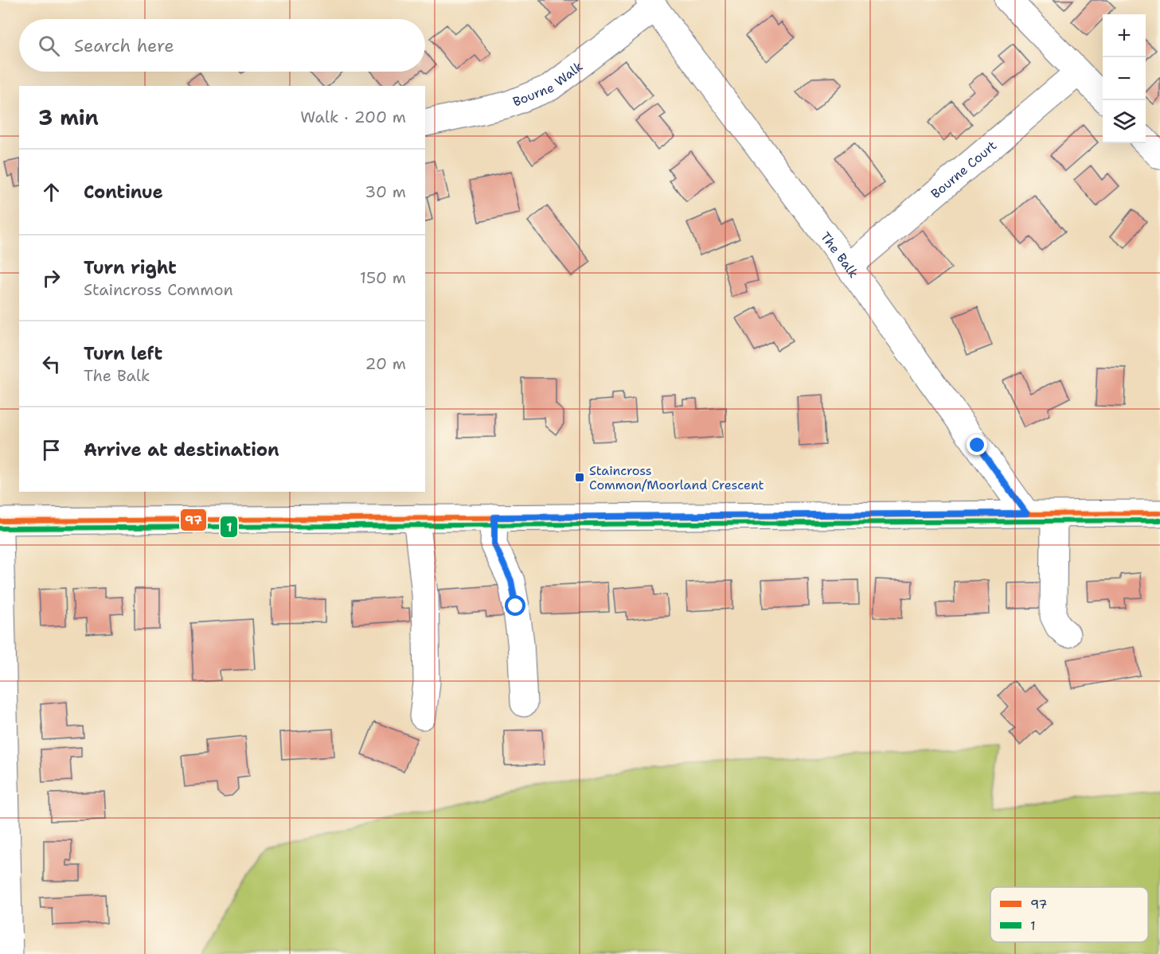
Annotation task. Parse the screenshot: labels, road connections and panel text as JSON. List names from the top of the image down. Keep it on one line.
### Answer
{"streets":{"street":["Bourne Walk","Bourne Court","The Balk"]},"crossings":[["Bourne Walk","The Balk"],["Bourne Court","The Balk"]],"places":{"transit":["Staincross Common/Moorland Crescent"]},"lines":["transit line 97","transit line 1"],"legend":["97","1"],"page":{"map_buttons":["+","−"],"search":"Search here","heading":["3 min","Walk · 200 m"],"list":[["Continue","30 m"],["Turn right","Staincross Common","150 m"],["Turn left","The Balk","20 m"],"Arrive at destination"]}}
